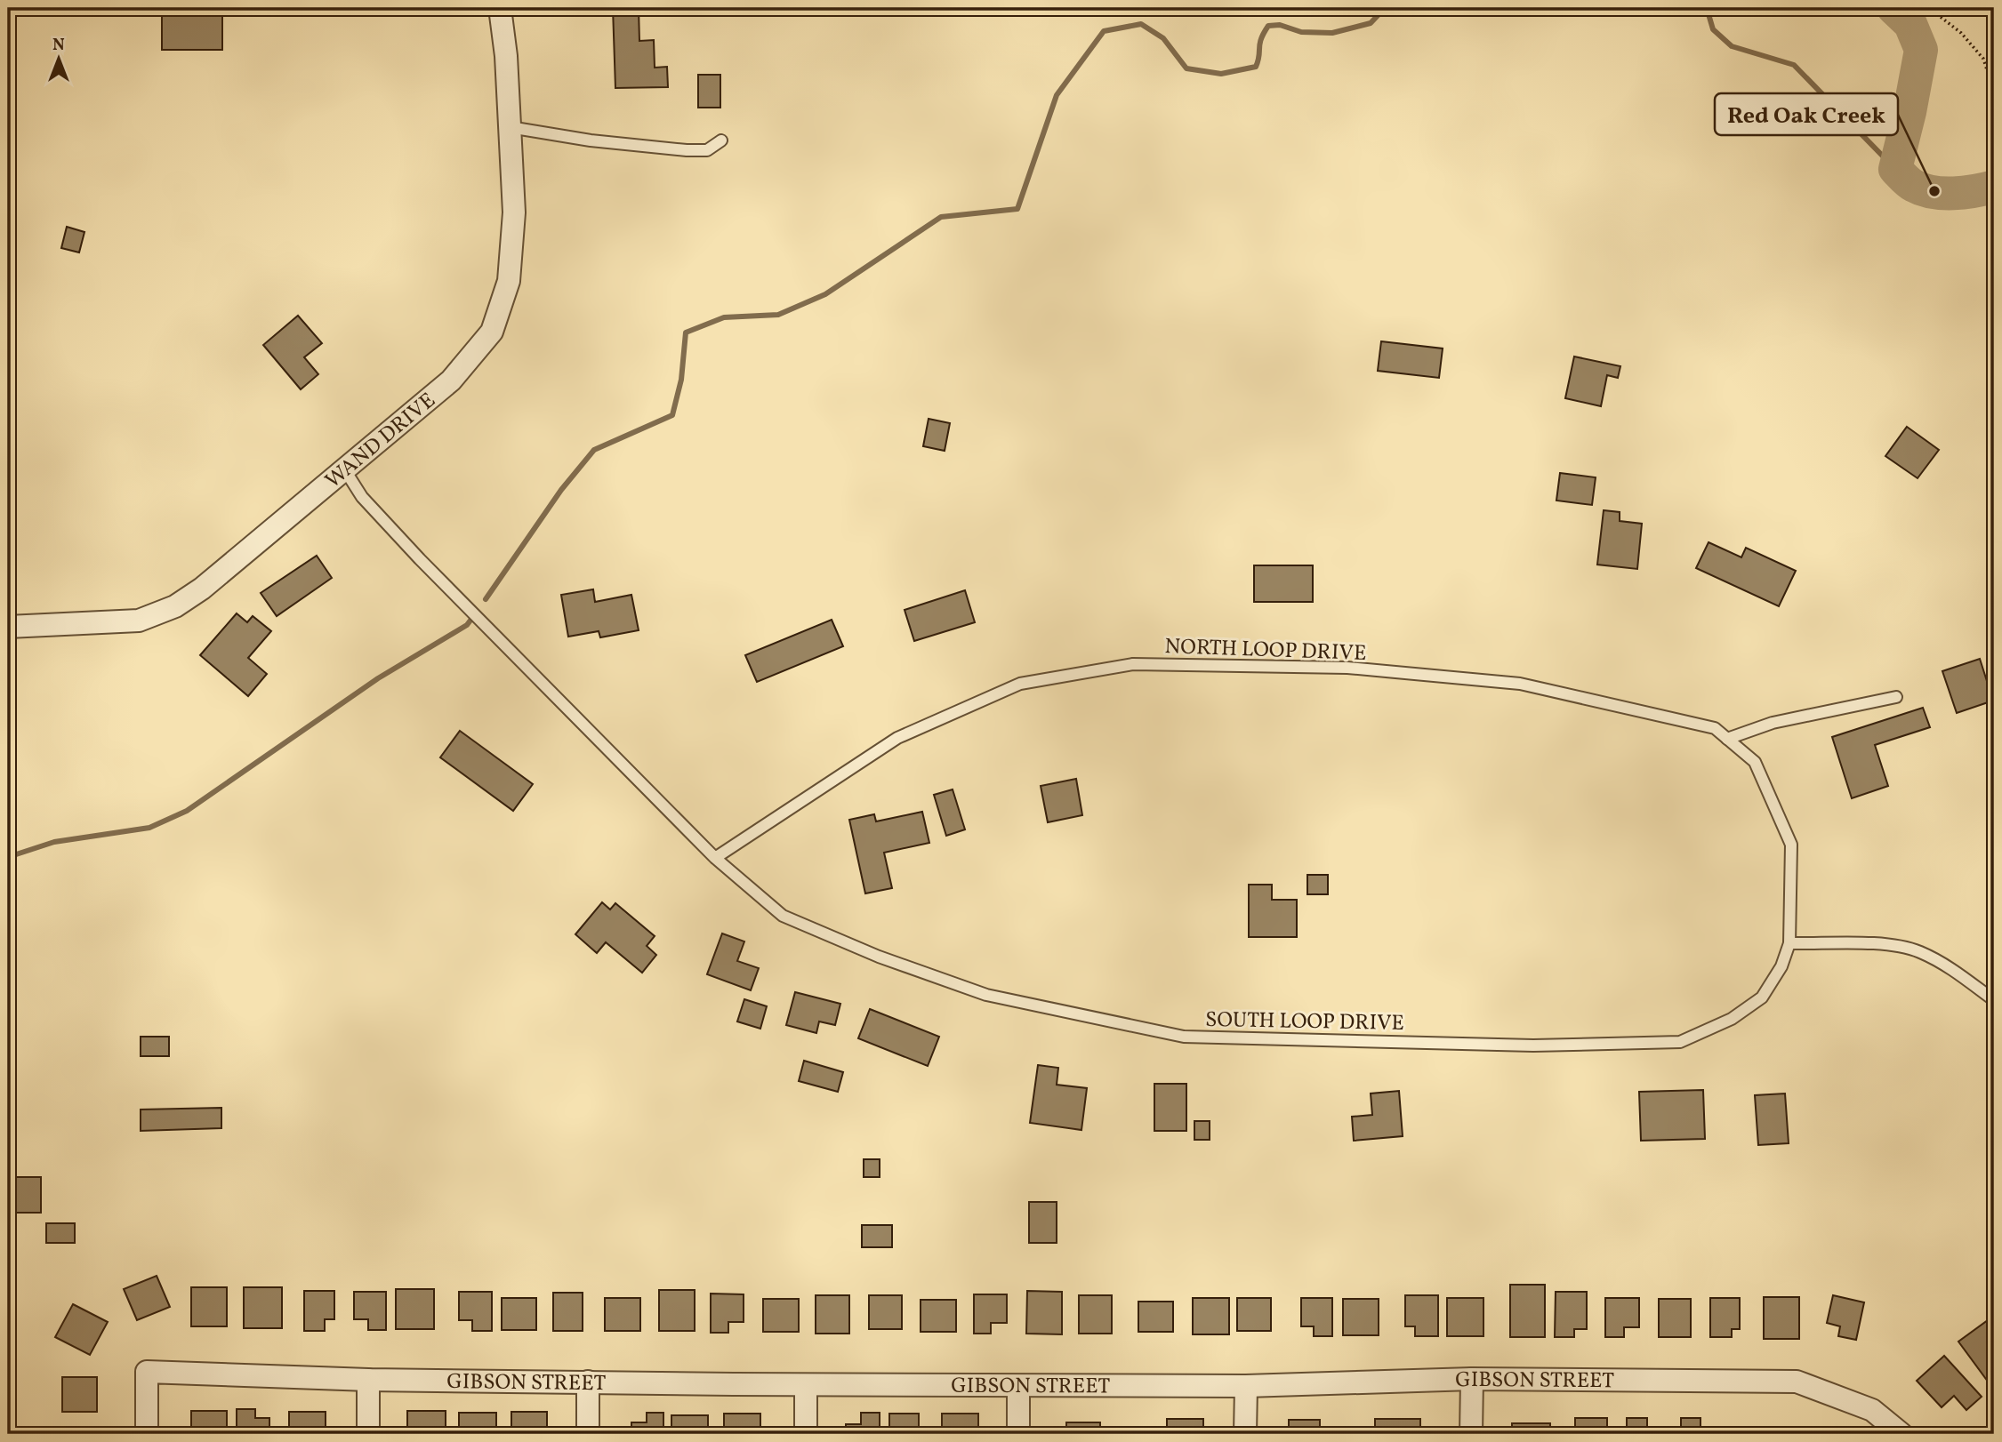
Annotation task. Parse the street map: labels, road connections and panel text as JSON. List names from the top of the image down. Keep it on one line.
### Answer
{"streets":{"street":["WAND DRIVE","GIBSON STREET"],"lane":["NORTH LOOP DRIVE","SOUTH LOOP DRIVE"]},"crossings":[["WAND DRIVE","SOUTH LOOP DRIVE"],["NORTH LOOP DRIVE","SOUTH LOOP DRIVE"]],"places":["Red Oak Creek"],"north":"top"}
